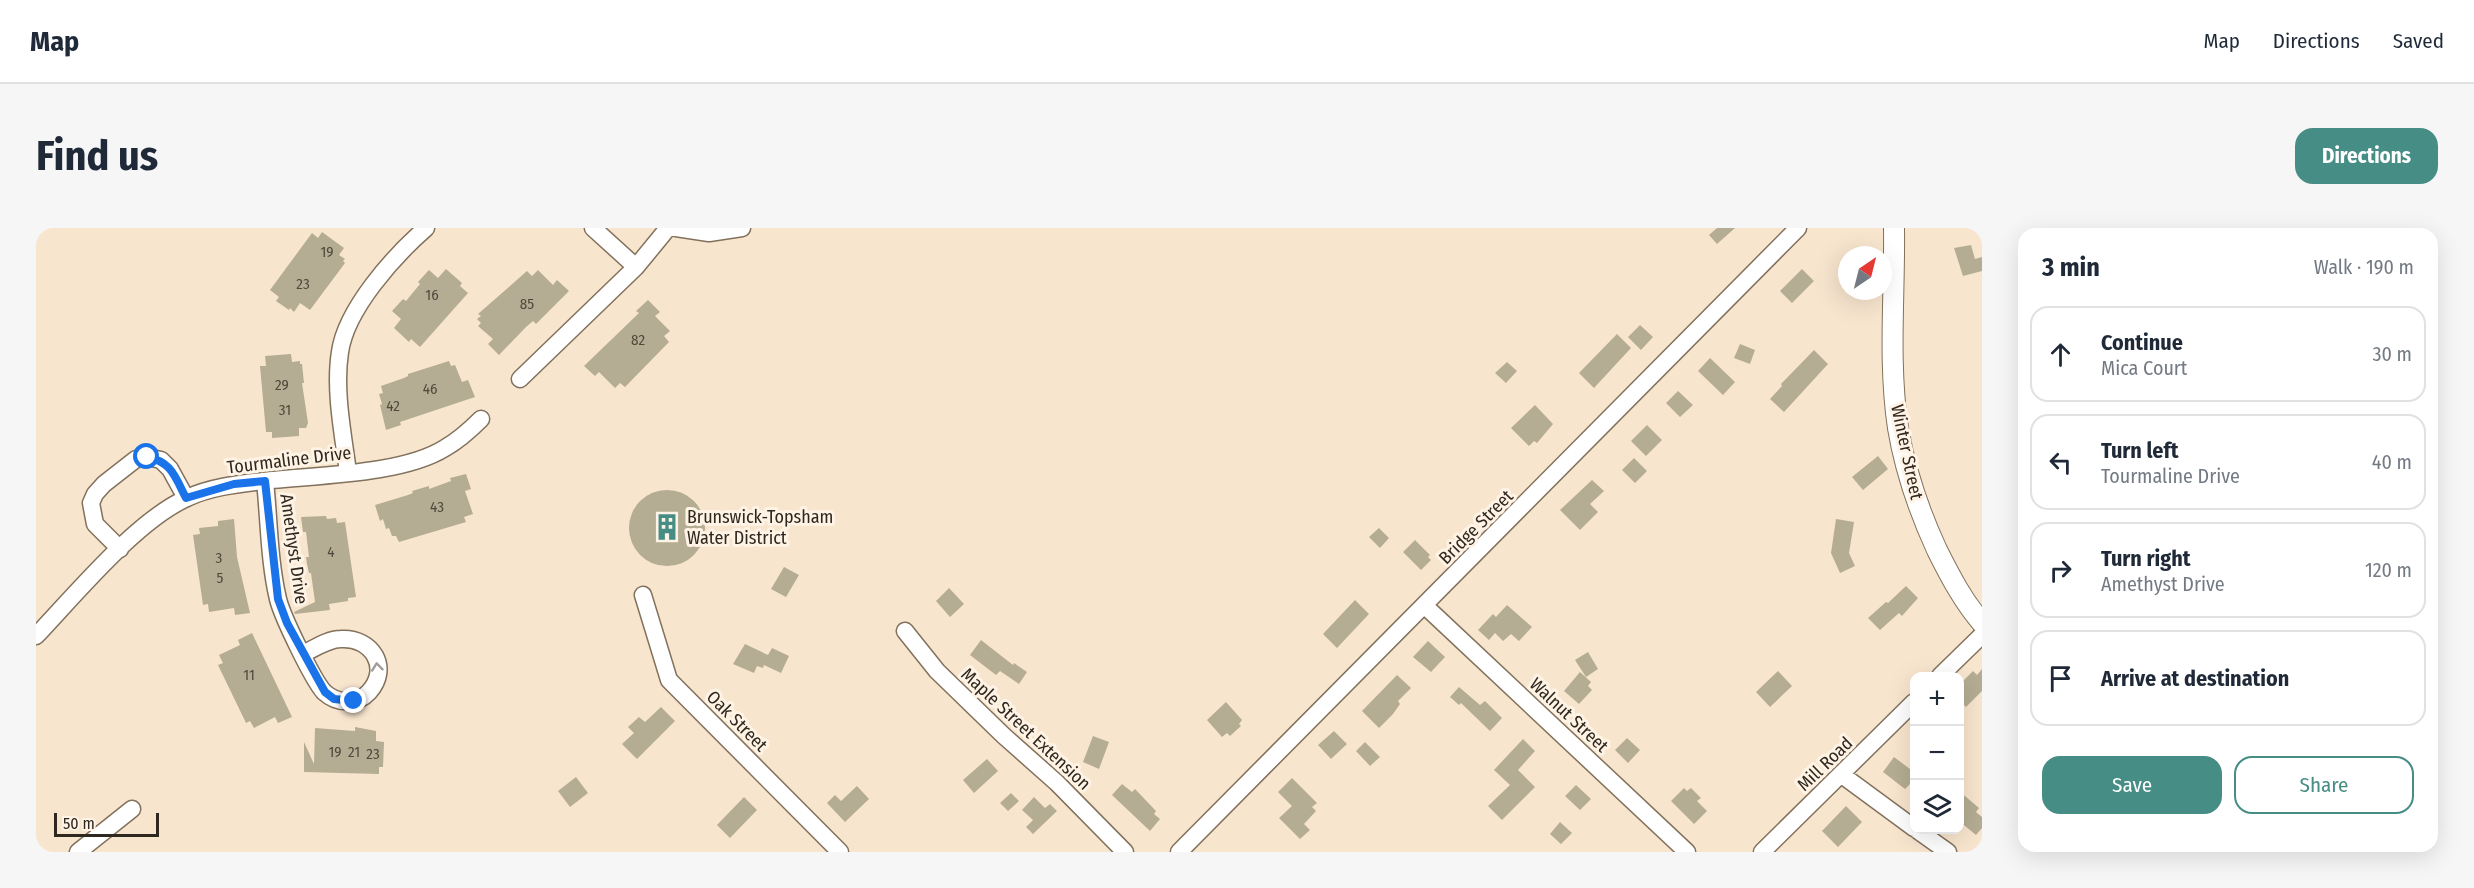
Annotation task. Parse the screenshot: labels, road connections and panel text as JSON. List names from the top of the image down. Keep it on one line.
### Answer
{"streets":{"street":["Winter Street","Tourmaline Drive","Bridge Street","Amethyst Drive","Walnut Street","Oak Street","Maple Street Extension","Mill Road"]},"crossings":[["Tourmaline Drive","Amethyst Drive"],["Bridge Street","Walnut Street"]],"places":{"building":["Brunswick-Topsham Water District"]},"house_numbers":["19","23","16","85","82","29","46","42","31","43","4","3","5","11","19","21","23"],"scale_bar":"50 m","north":"top right","page":{"header":"Map","nav":["Map","Directions","Saved"],"buttons":["Directions",["Save","Share"]],"title":"Find us","heading":["3 min","Walk · 190 m"],"list":[["Continue","Mica Court","30 m"],["Turn left","Tourmaline Drive","40 m"],["Turn right","Amethyst Drive","120 m"],"Arrive at destination"],"map_buttons":["+","−"],"scale":"50 m"}}
